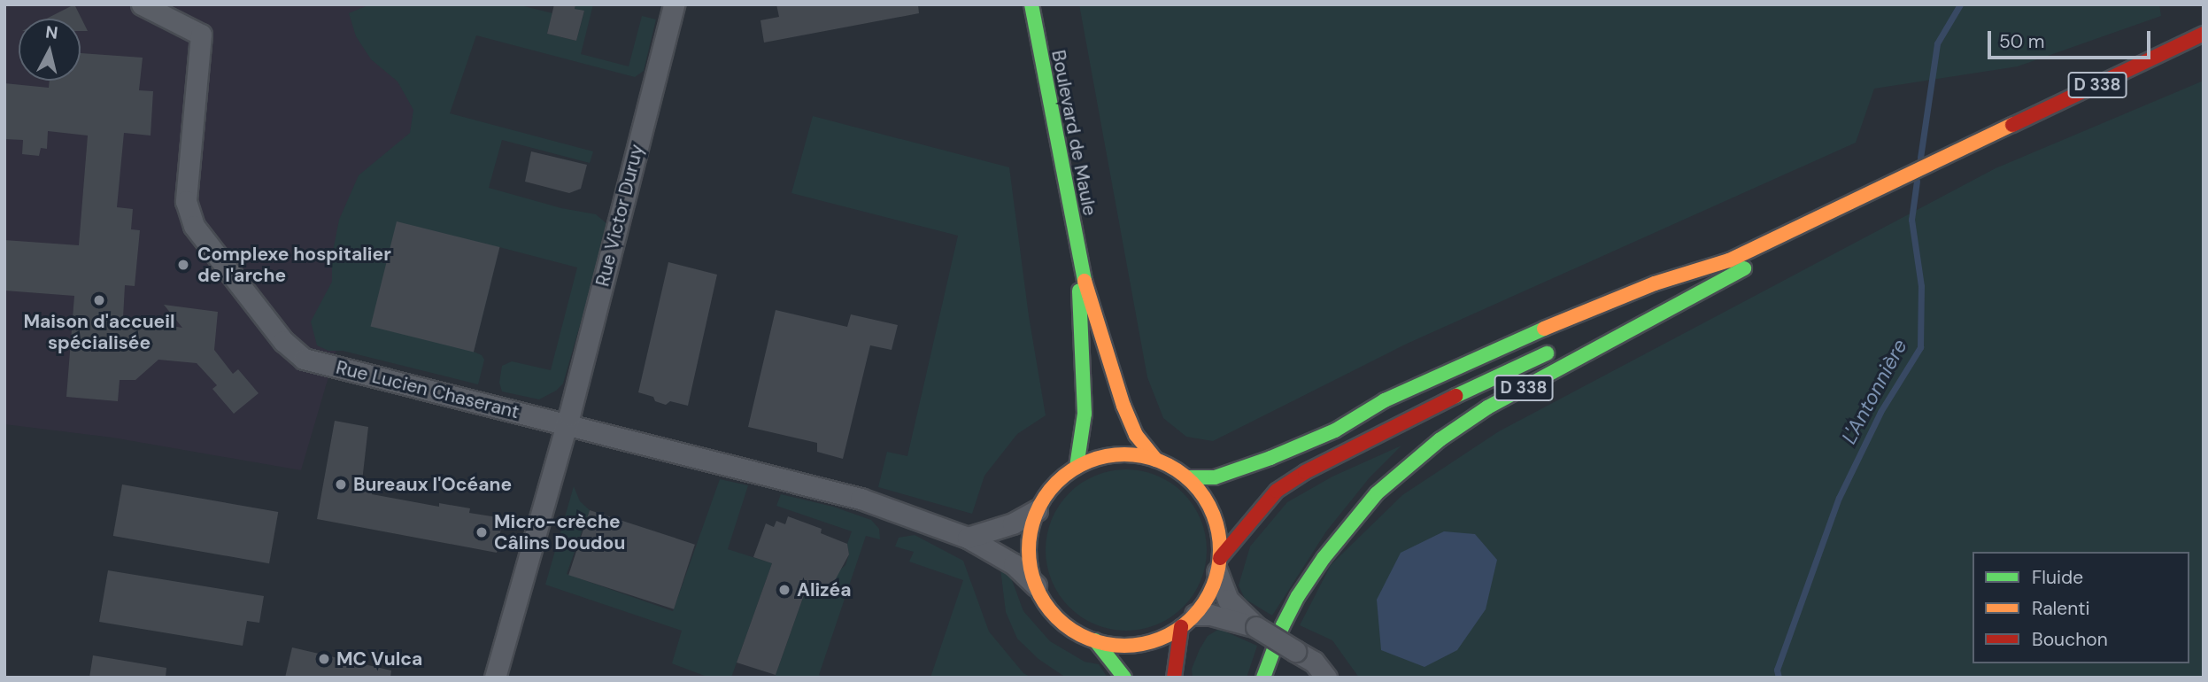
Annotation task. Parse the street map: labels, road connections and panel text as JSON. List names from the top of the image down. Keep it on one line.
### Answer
{"streets":{"main road":["D 338","Boulevard de Maule"],"street":["Rue Victor Duruy","Rue Lucien Chaserant"]},"crossings":[["D 338","Boulevard de Maule"],["D 338","Rue Lucien Chaserant"],["Boulevard de Maule","Rue Lucien Chaserant"],["Rue Victor Duruy","Rue Lucien Chaserant"]],"water":["L'Antonnière"],"places":["Complexe hospitalier de l'arche","Maison d'accueil spécialisée","Bureaux l'Océane","Micro-crèche Câlins Doudou","Alizéa","MC Vulca"],"legend":["Fluide","Ralenti","Bouchon"],"scale_bar":"50 m","north":"top"}
